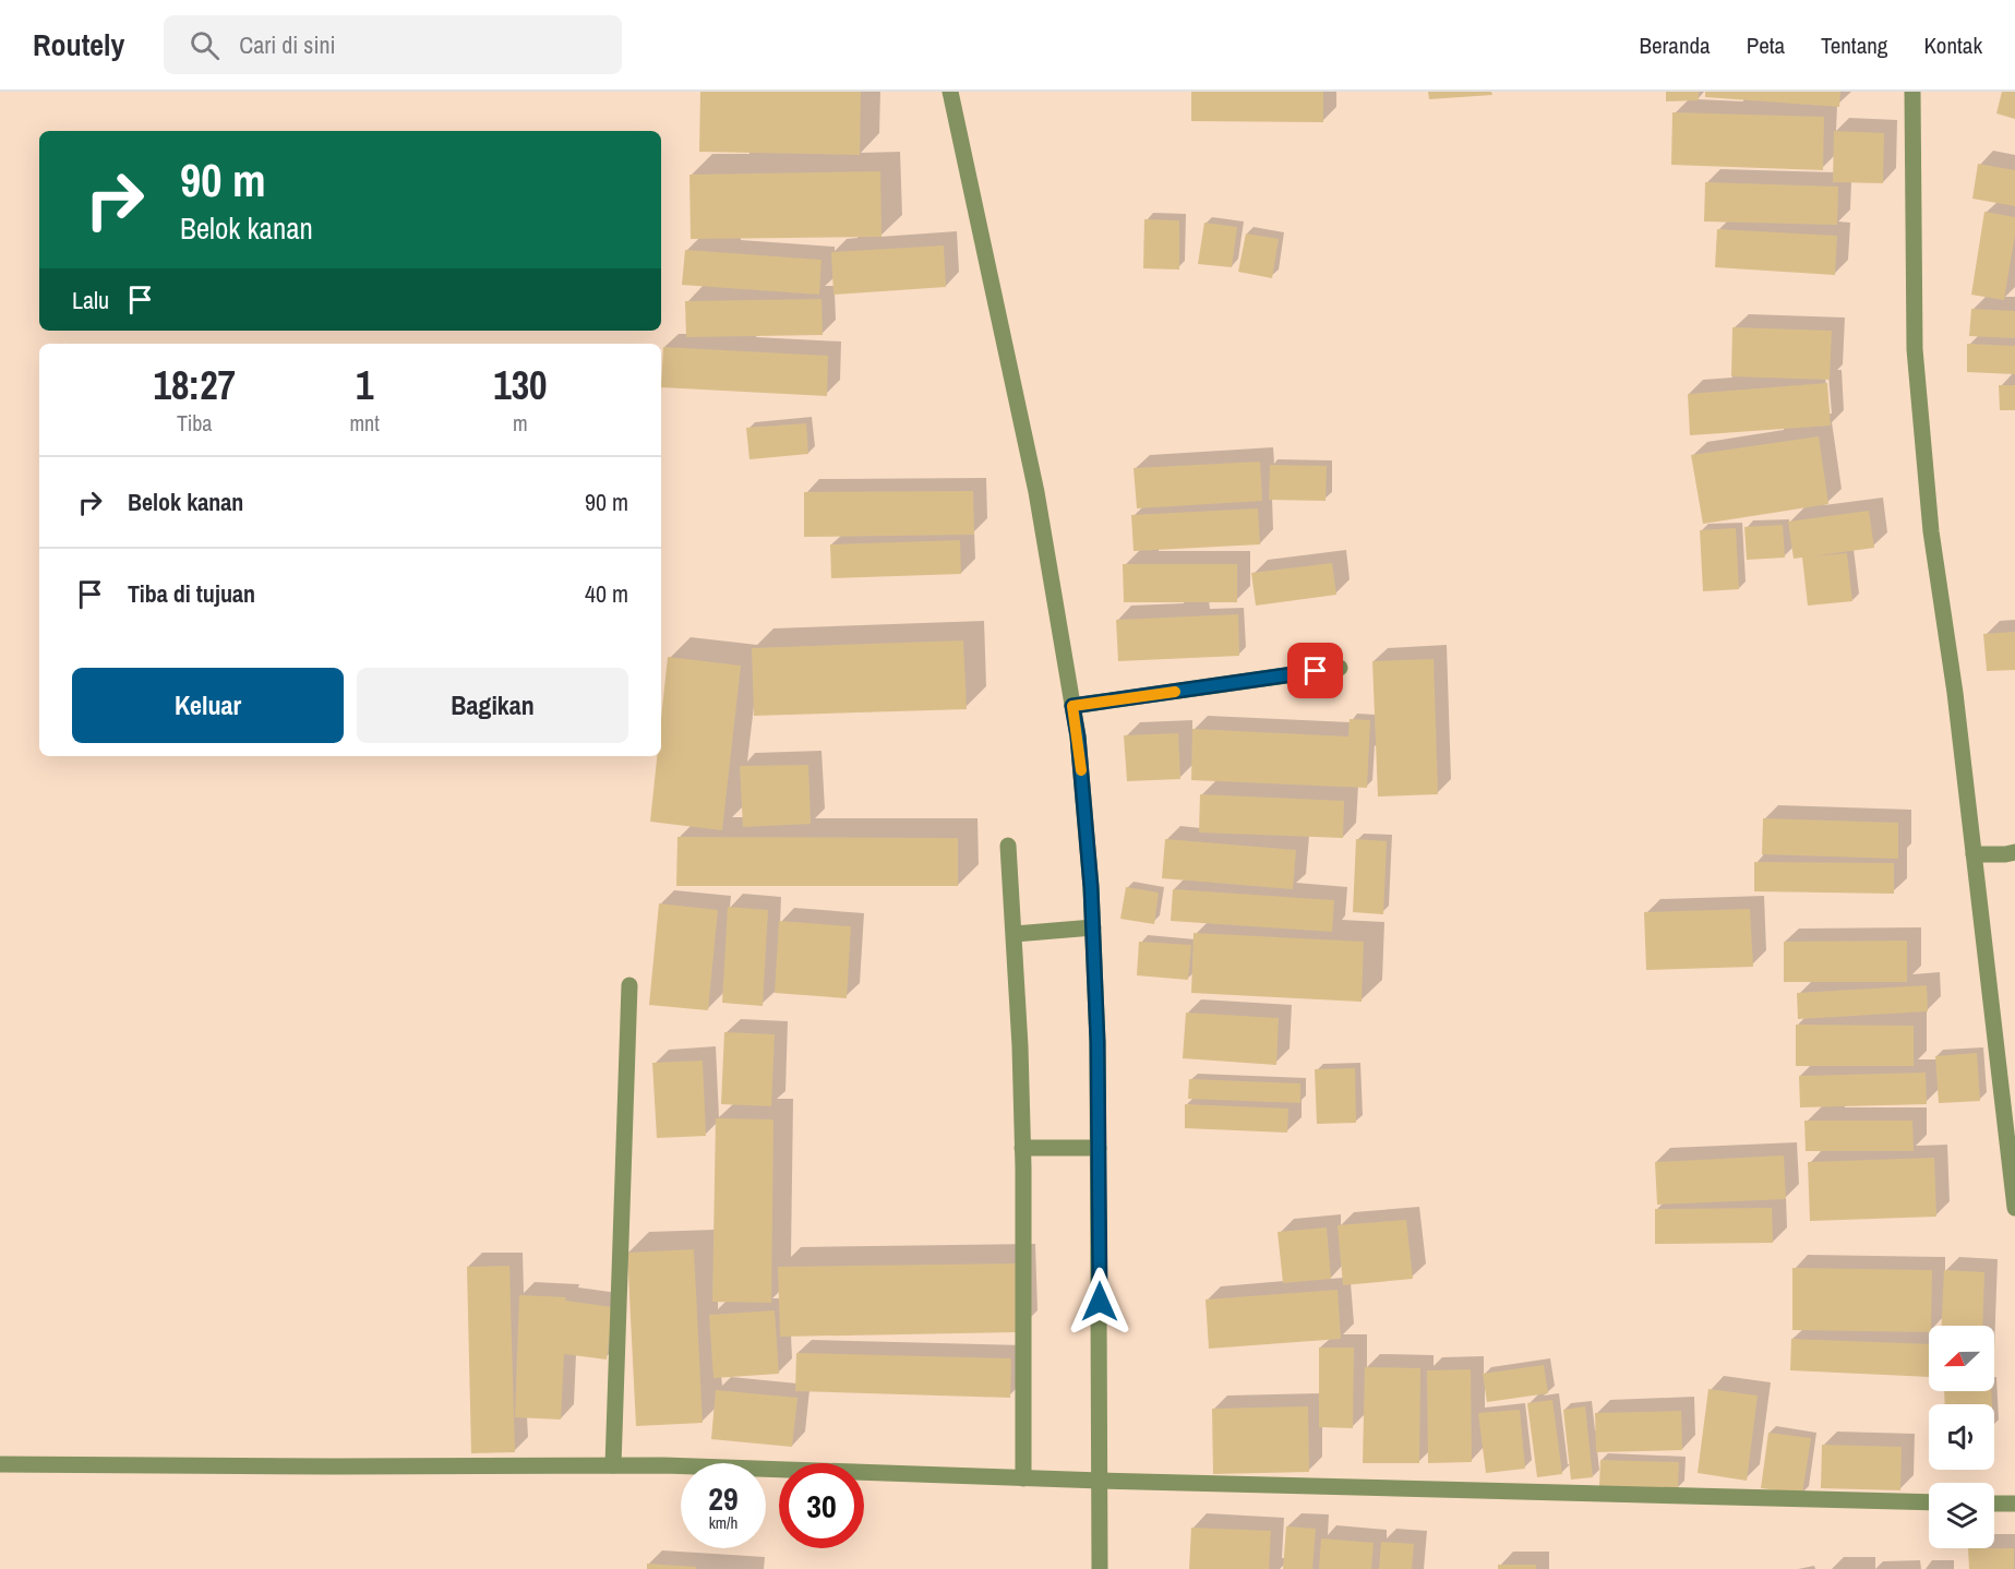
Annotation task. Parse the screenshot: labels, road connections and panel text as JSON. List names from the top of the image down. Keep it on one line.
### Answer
{"north":"left","page":{"header":"Routely","search":"Cari di sini","nav":["Beranda","Peta","Tentang","Kontak"],"turn":["90 m","Belok kanan"],"then":"Lalu","eta":["18:27","Tiba","1","mnt","130","m"],"list":[{"name":"Belok kanan","value":"90 m"},{"name":"Tiba di tujuan","value":"40 m"}],"buttons":["Keluar","Bagikan"],"speed":"29 km/h","limit":"30"}}
